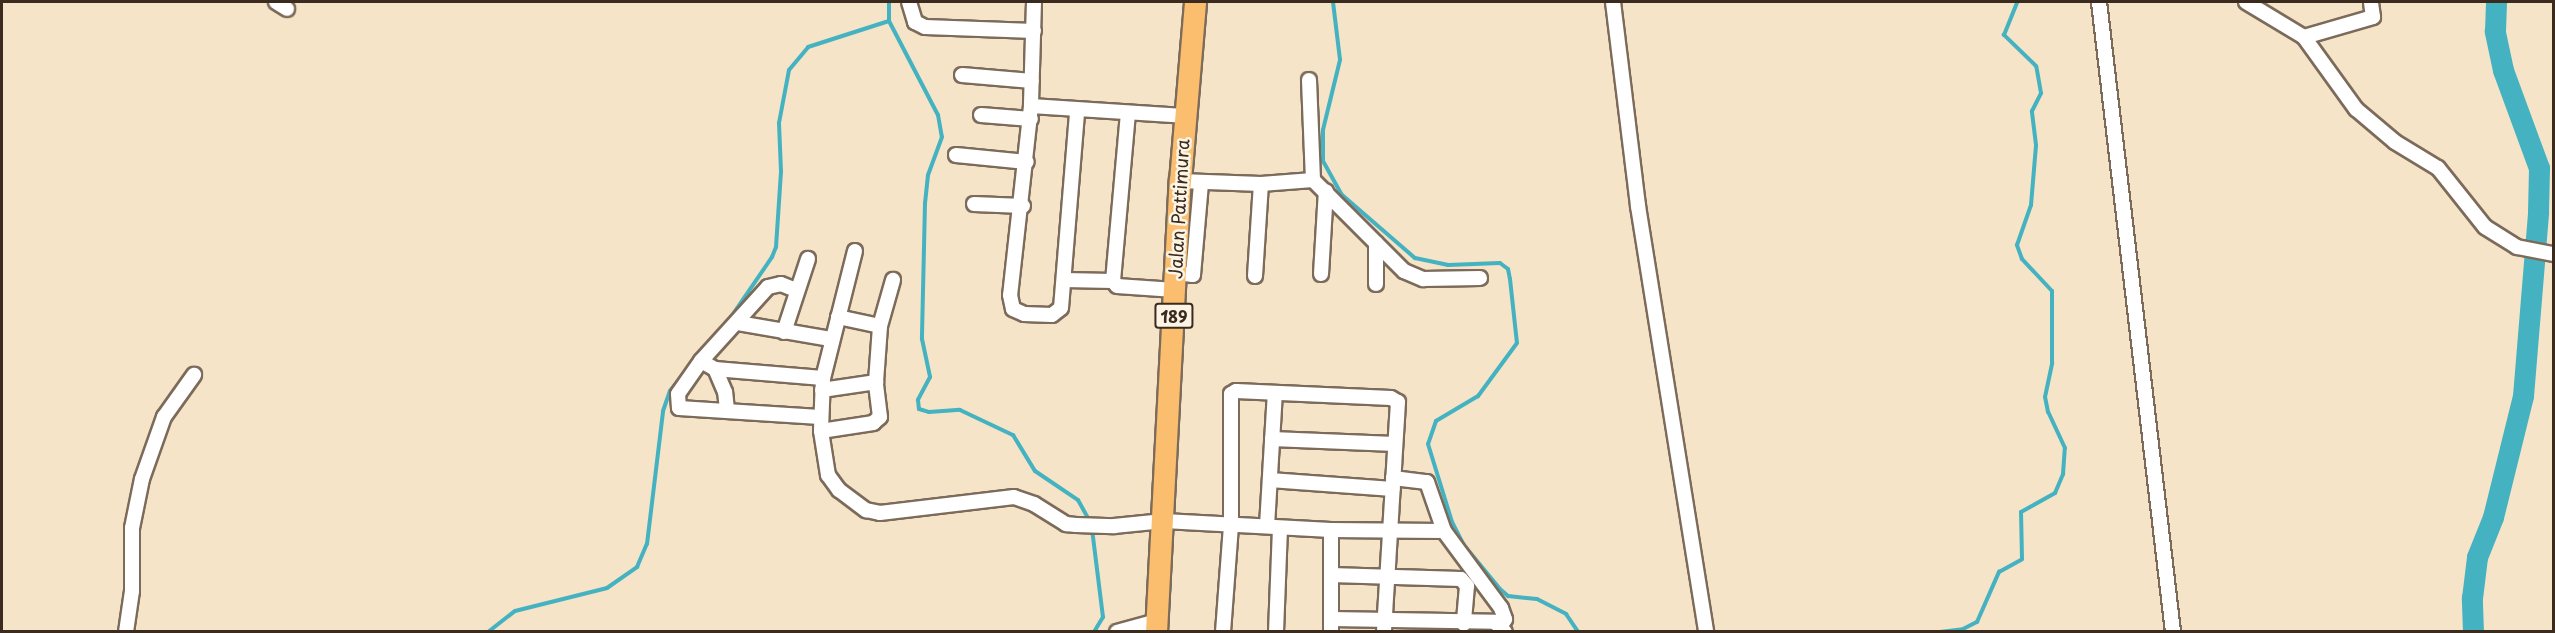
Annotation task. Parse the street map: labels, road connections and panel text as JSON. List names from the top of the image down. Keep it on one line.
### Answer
{"streets":{"main road":["Jalan Pattimura","189"]}}
